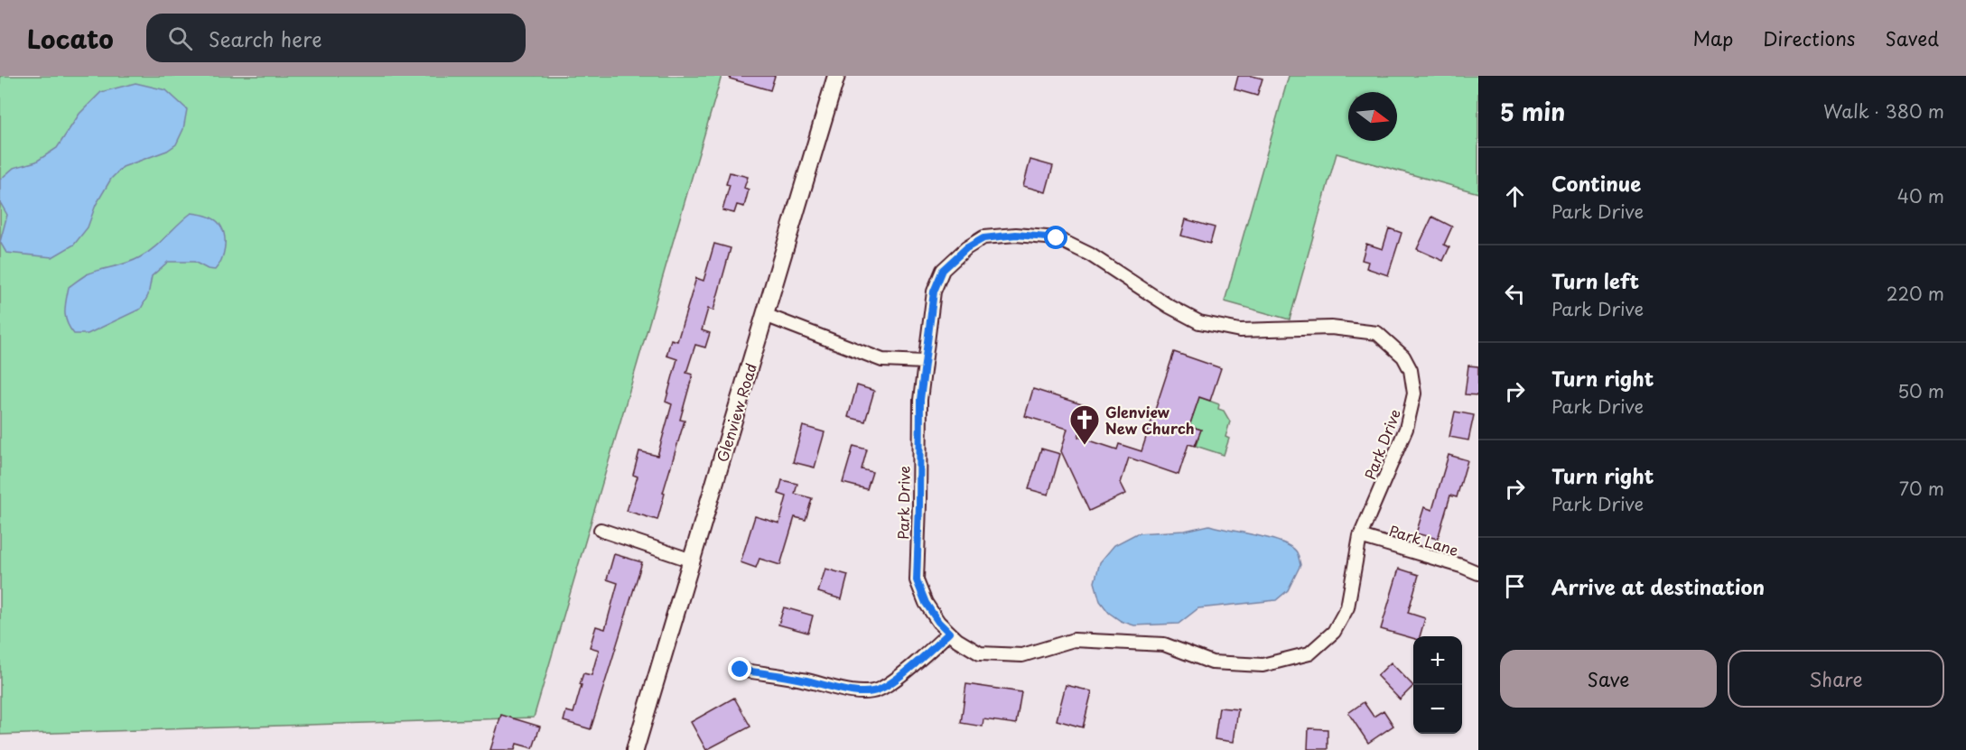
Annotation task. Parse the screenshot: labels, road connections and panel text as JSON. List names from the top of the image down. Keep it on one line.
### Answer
{"streets":{"main road":["Glenview Road"],"street":["Park Drive","Park Lane"]},"crossings":[["Park Drive","Park Lane"]],"places":{"church":["Glenview New Church"]},"north":"right","page":{"header":"Locato","search":"Search here","nav":["Map","Directions","Saved"],"heading":["5 min","Walk · 380 m"],"list":[["Continue","Park Drive","40 m"],["Turn left","Park Drive","220 m"],["Turn right","Park Drive","50 m"],["Turn right","Park Drive","70 m"],"Arrive at destination"],"buttons":["Save","Share"],"map_buttons":["+","−"]}}
